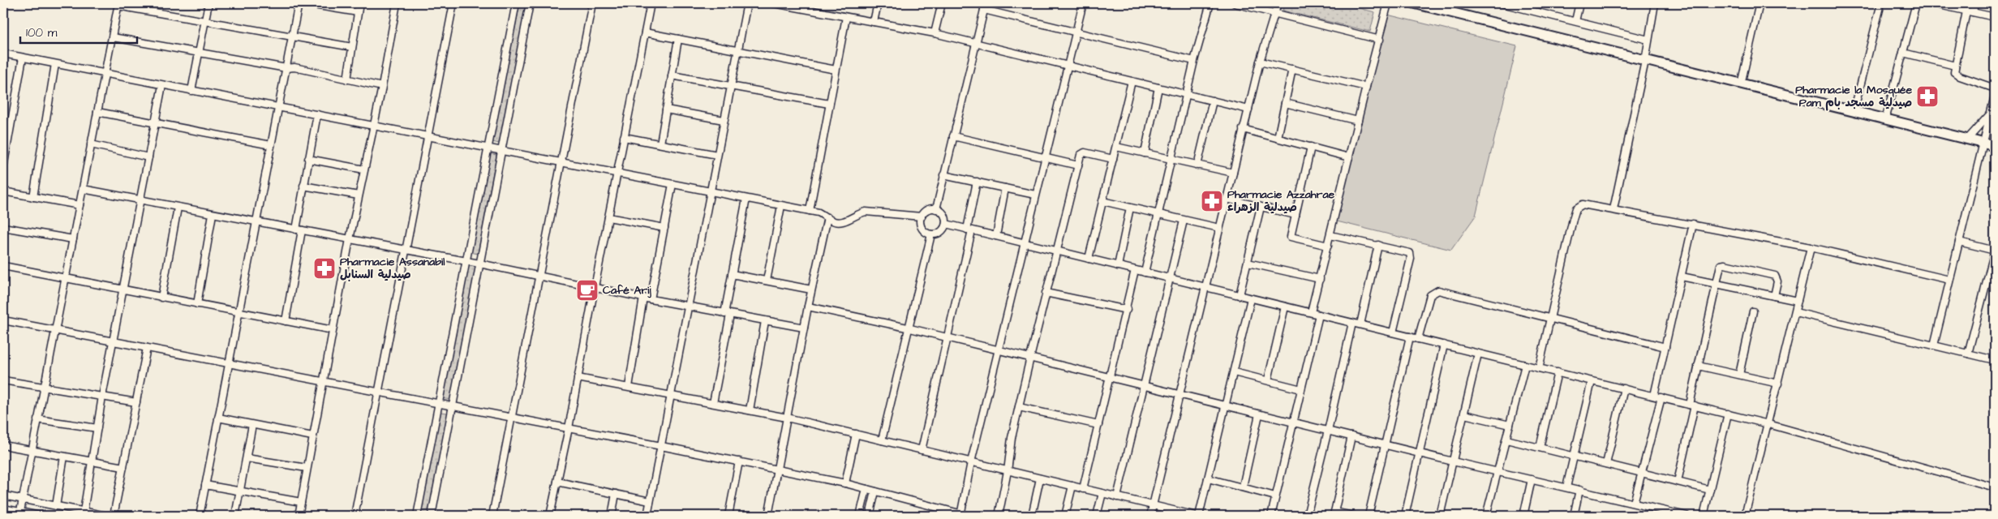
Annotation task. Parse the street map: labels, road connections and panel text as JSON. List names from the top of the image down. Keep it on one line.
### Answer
{"places":{"pharmacy":["Pharmacie la Mosquée Pam صيدلية مسجد بام","Pharmacie Azzahrae صيدلية الزهراء","Pharmacie Assanabil صيدلية السنابل"],"cafe":["Café Arij"]},"scale_bar":"100 m"}
